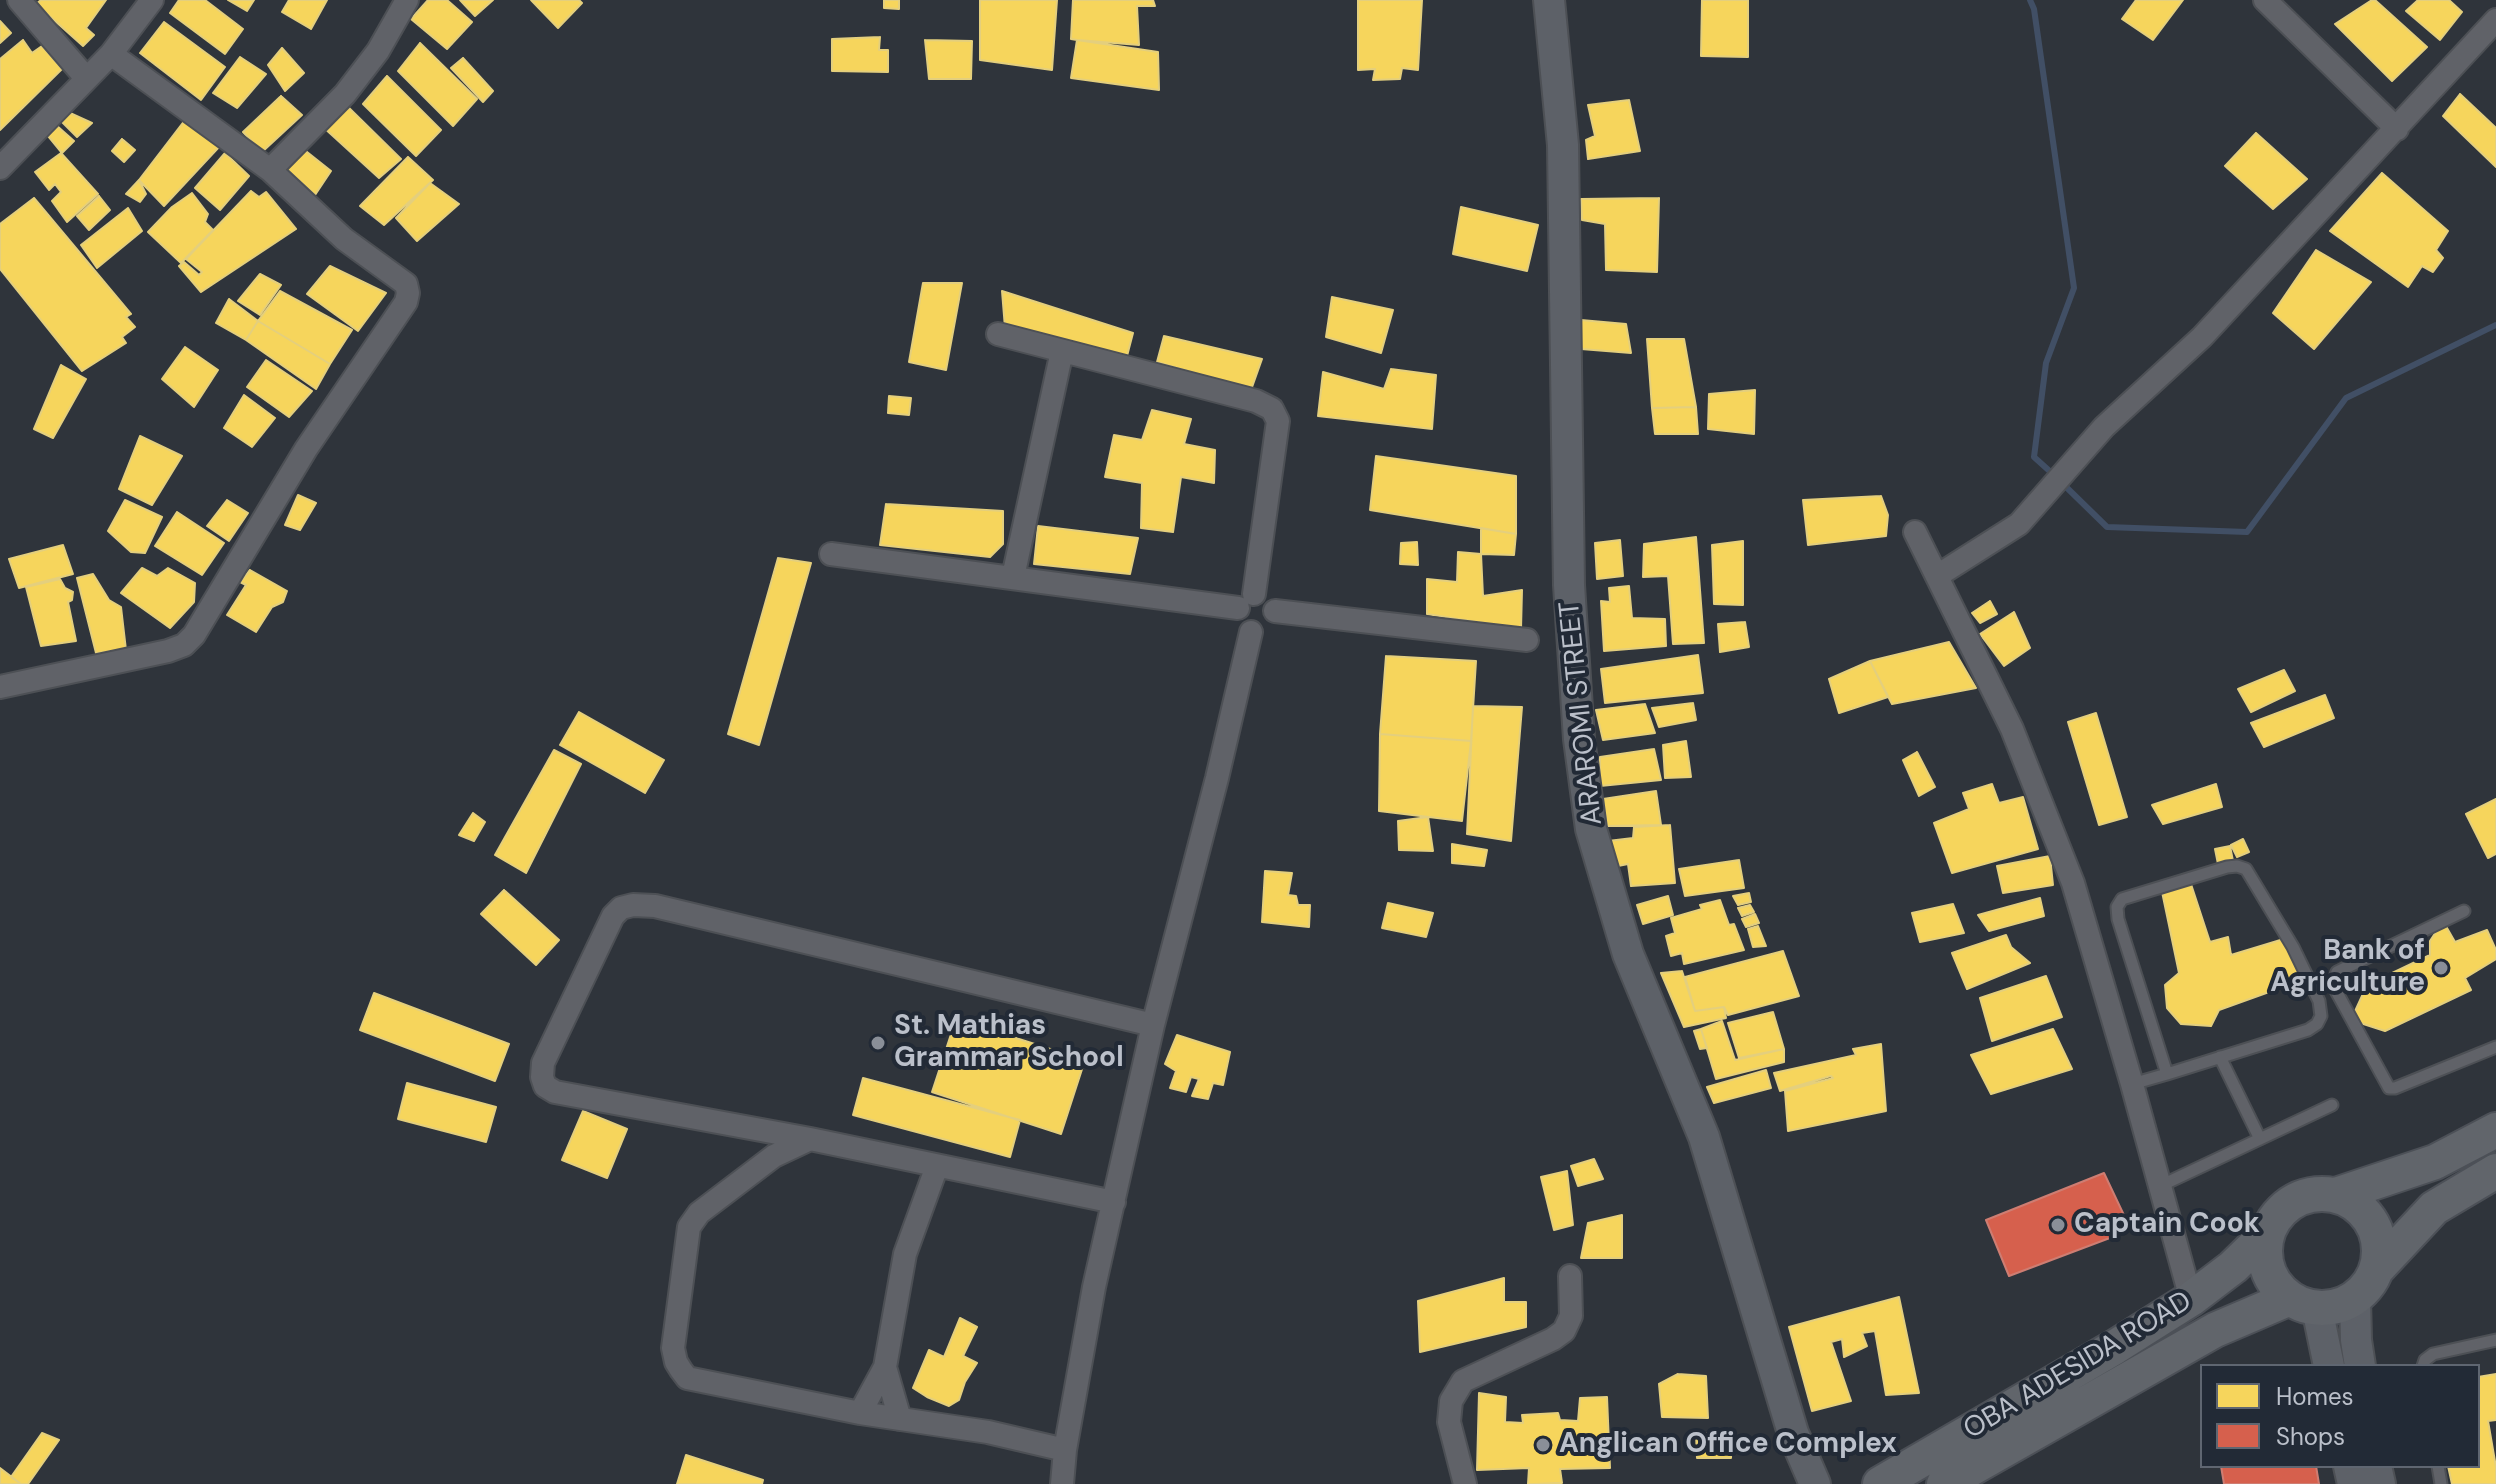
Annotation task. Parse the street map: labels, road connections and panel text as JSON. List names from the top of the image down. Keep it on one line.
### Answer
{"streets":{"main road":["OBA ADESIDA ROAD"],"street":["ARAROMI STREET"]},"places":["Bank of Agriculture","St. Mathias Grammar School","Captain Cook","Anglican Office Complex"],"legend":["Homes","Shops"]}
